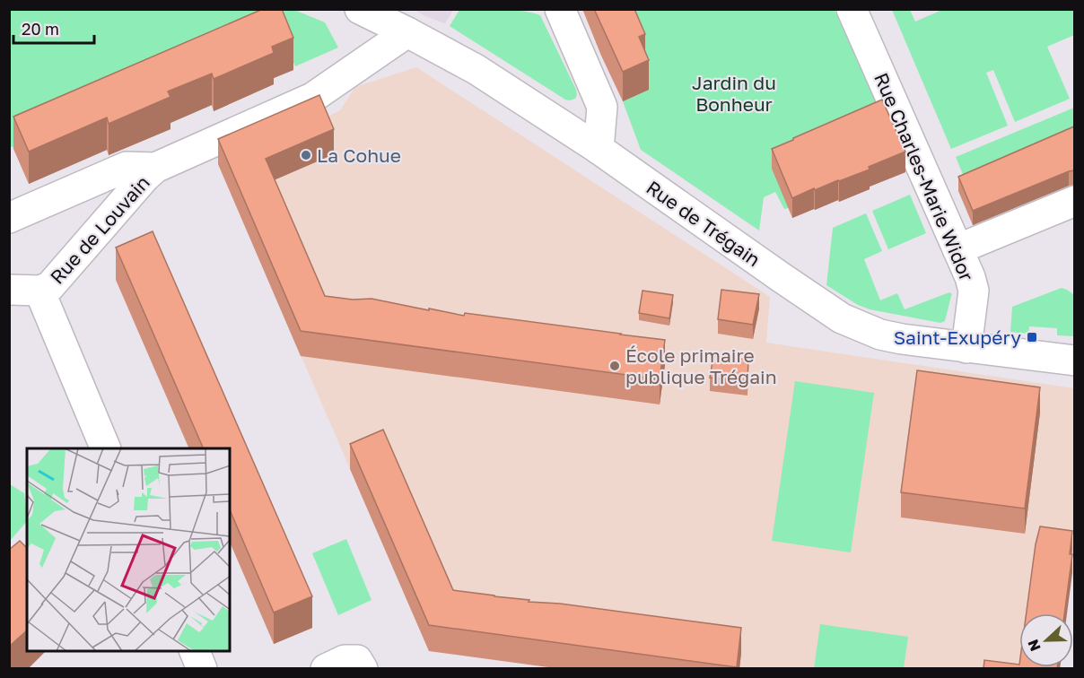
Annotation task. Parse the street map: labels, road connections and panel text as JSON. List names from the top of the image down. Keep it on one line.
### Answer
{"streets":{"street":["Rue Charles-Marie Widor","Rue de Trégain","Rue de Louvain"]},"crossings":[["Rue Charles-Marie Widor","Rue de Trégain"],["Rue de Trégain","Rue de Louvain"]],"parks":["Jardin du Bonheur"],"places":{"other":["La Cohue","École primaire publique Trégain"],"transit":["Saint-Exupéry"]},"scale_bar":"20 m","north":"left"}
